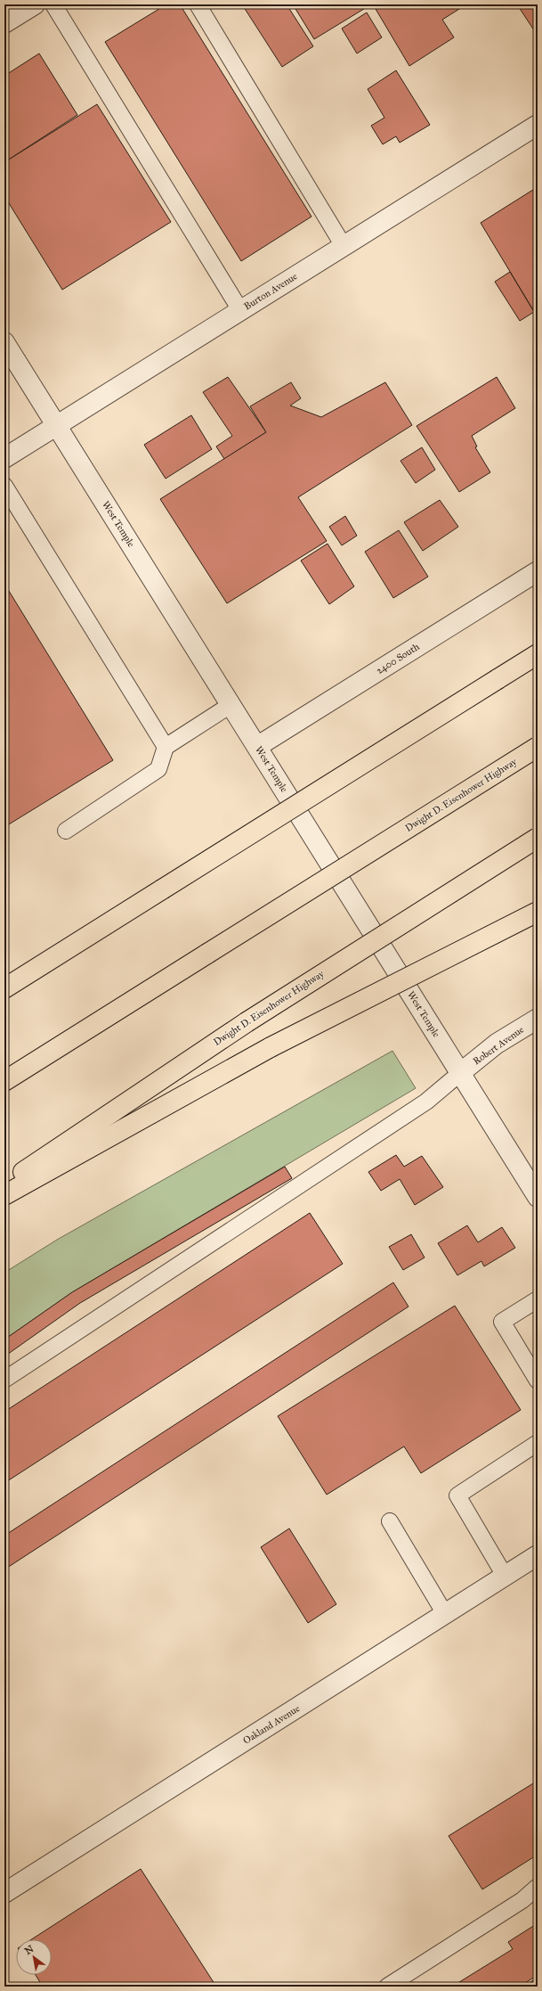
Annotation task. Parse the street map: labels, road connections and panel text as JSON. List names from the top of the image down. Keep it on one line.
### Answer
{"streets":{"highway":["Dwight D. Eisenhower Highway"],"street":["Burton Avenue","West Temple","2400 South","Robert Avenue","Oakland Avenue"]},"crossings":[["Burton Avenue","West Temple"],["West Temple","2400 South"],["West Temple","Robert Avenue"]],"north":"top left"}
